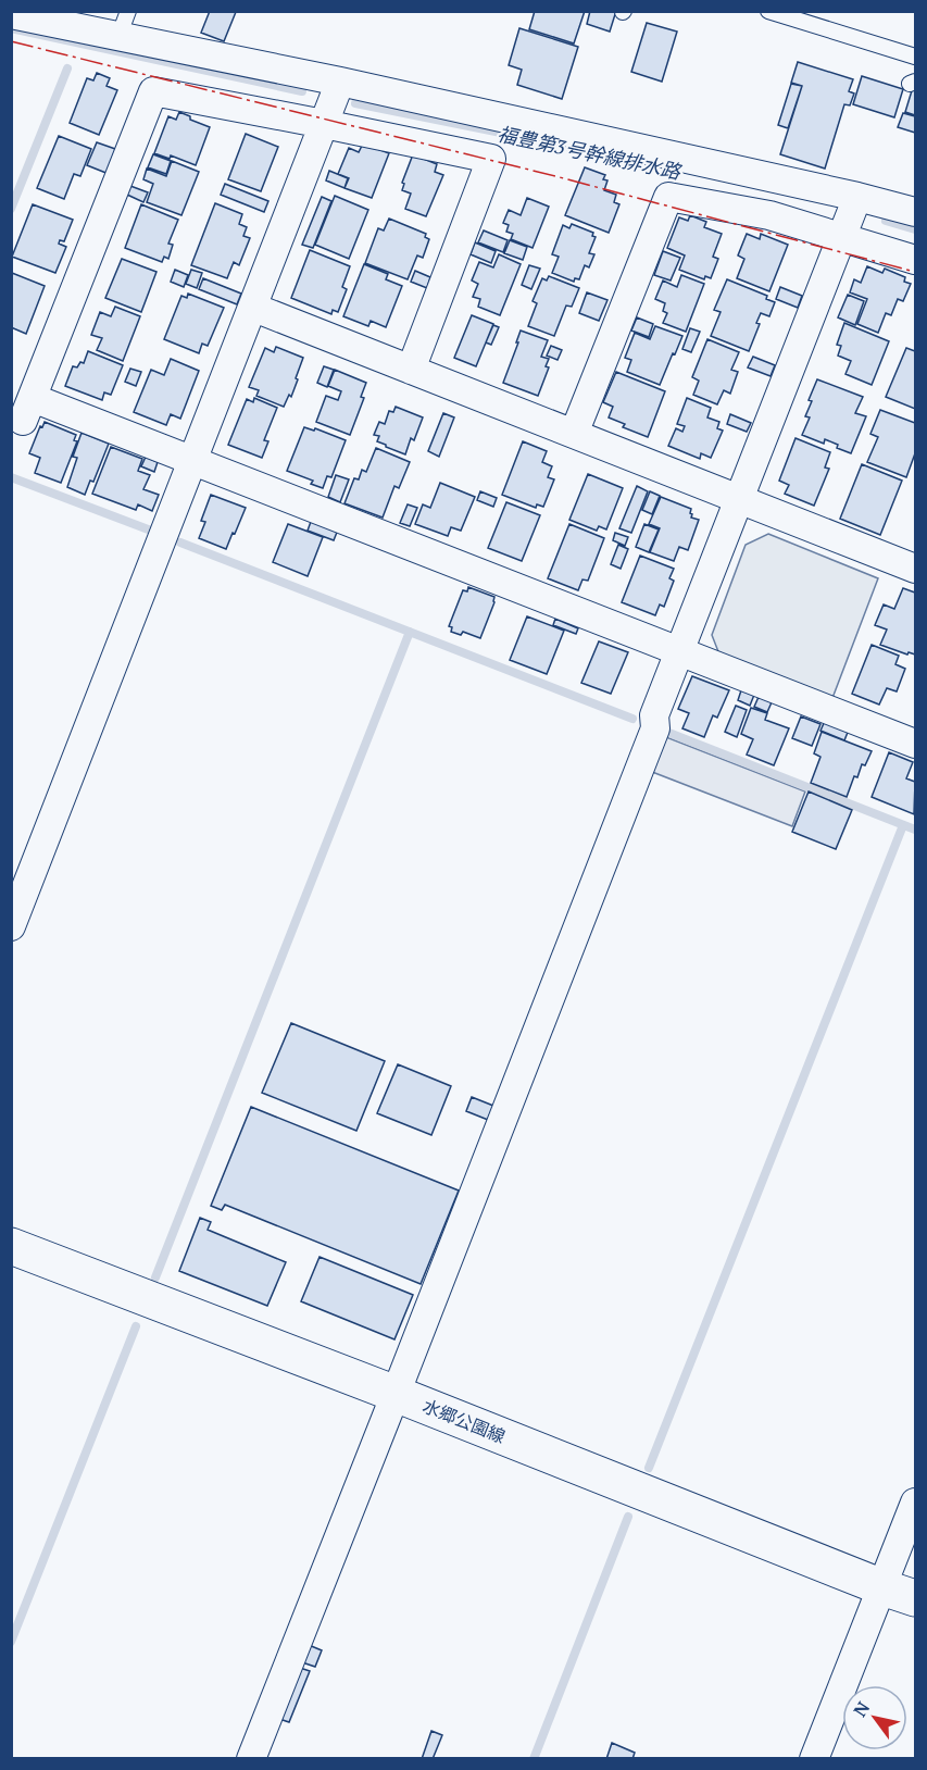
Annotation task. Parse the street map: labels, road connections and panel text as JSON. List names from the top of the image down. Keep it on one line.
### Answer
{"streets":{"main road":["水郷公園線"]},"water":["福豊第3号幹線排水路"],"north":"top left"}
